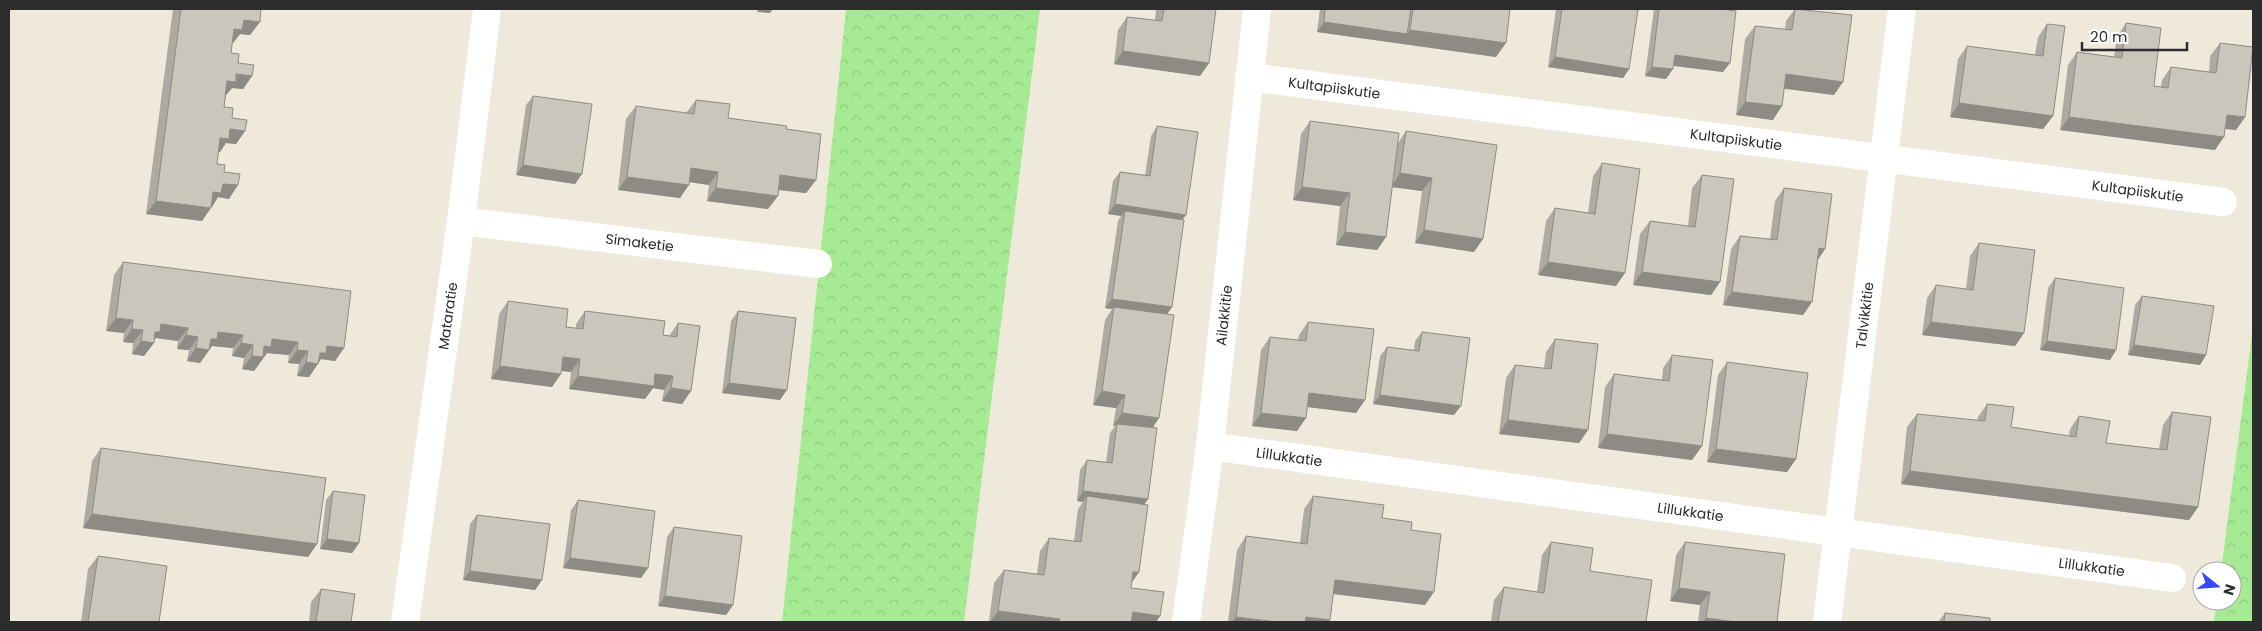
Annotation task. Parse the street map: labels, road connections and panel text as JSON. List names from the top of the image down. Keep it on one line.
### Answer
{"streets":{"street":["Kultapiiskutie","Simaketie","Talvikkitie","Mataratie","Ailakkitie","Lillukkatie"]},"crossings":[["Kultapiiskutie","Talvikkitie"],["Kultapiiskutie","Ailakkitie"],["Simaketie","Mataratie"],["Talvikkitie","Lillukkatie"],["Ailakkitie","Lillukkatie"]],"scale_bar":"20 m","north":"right"}
